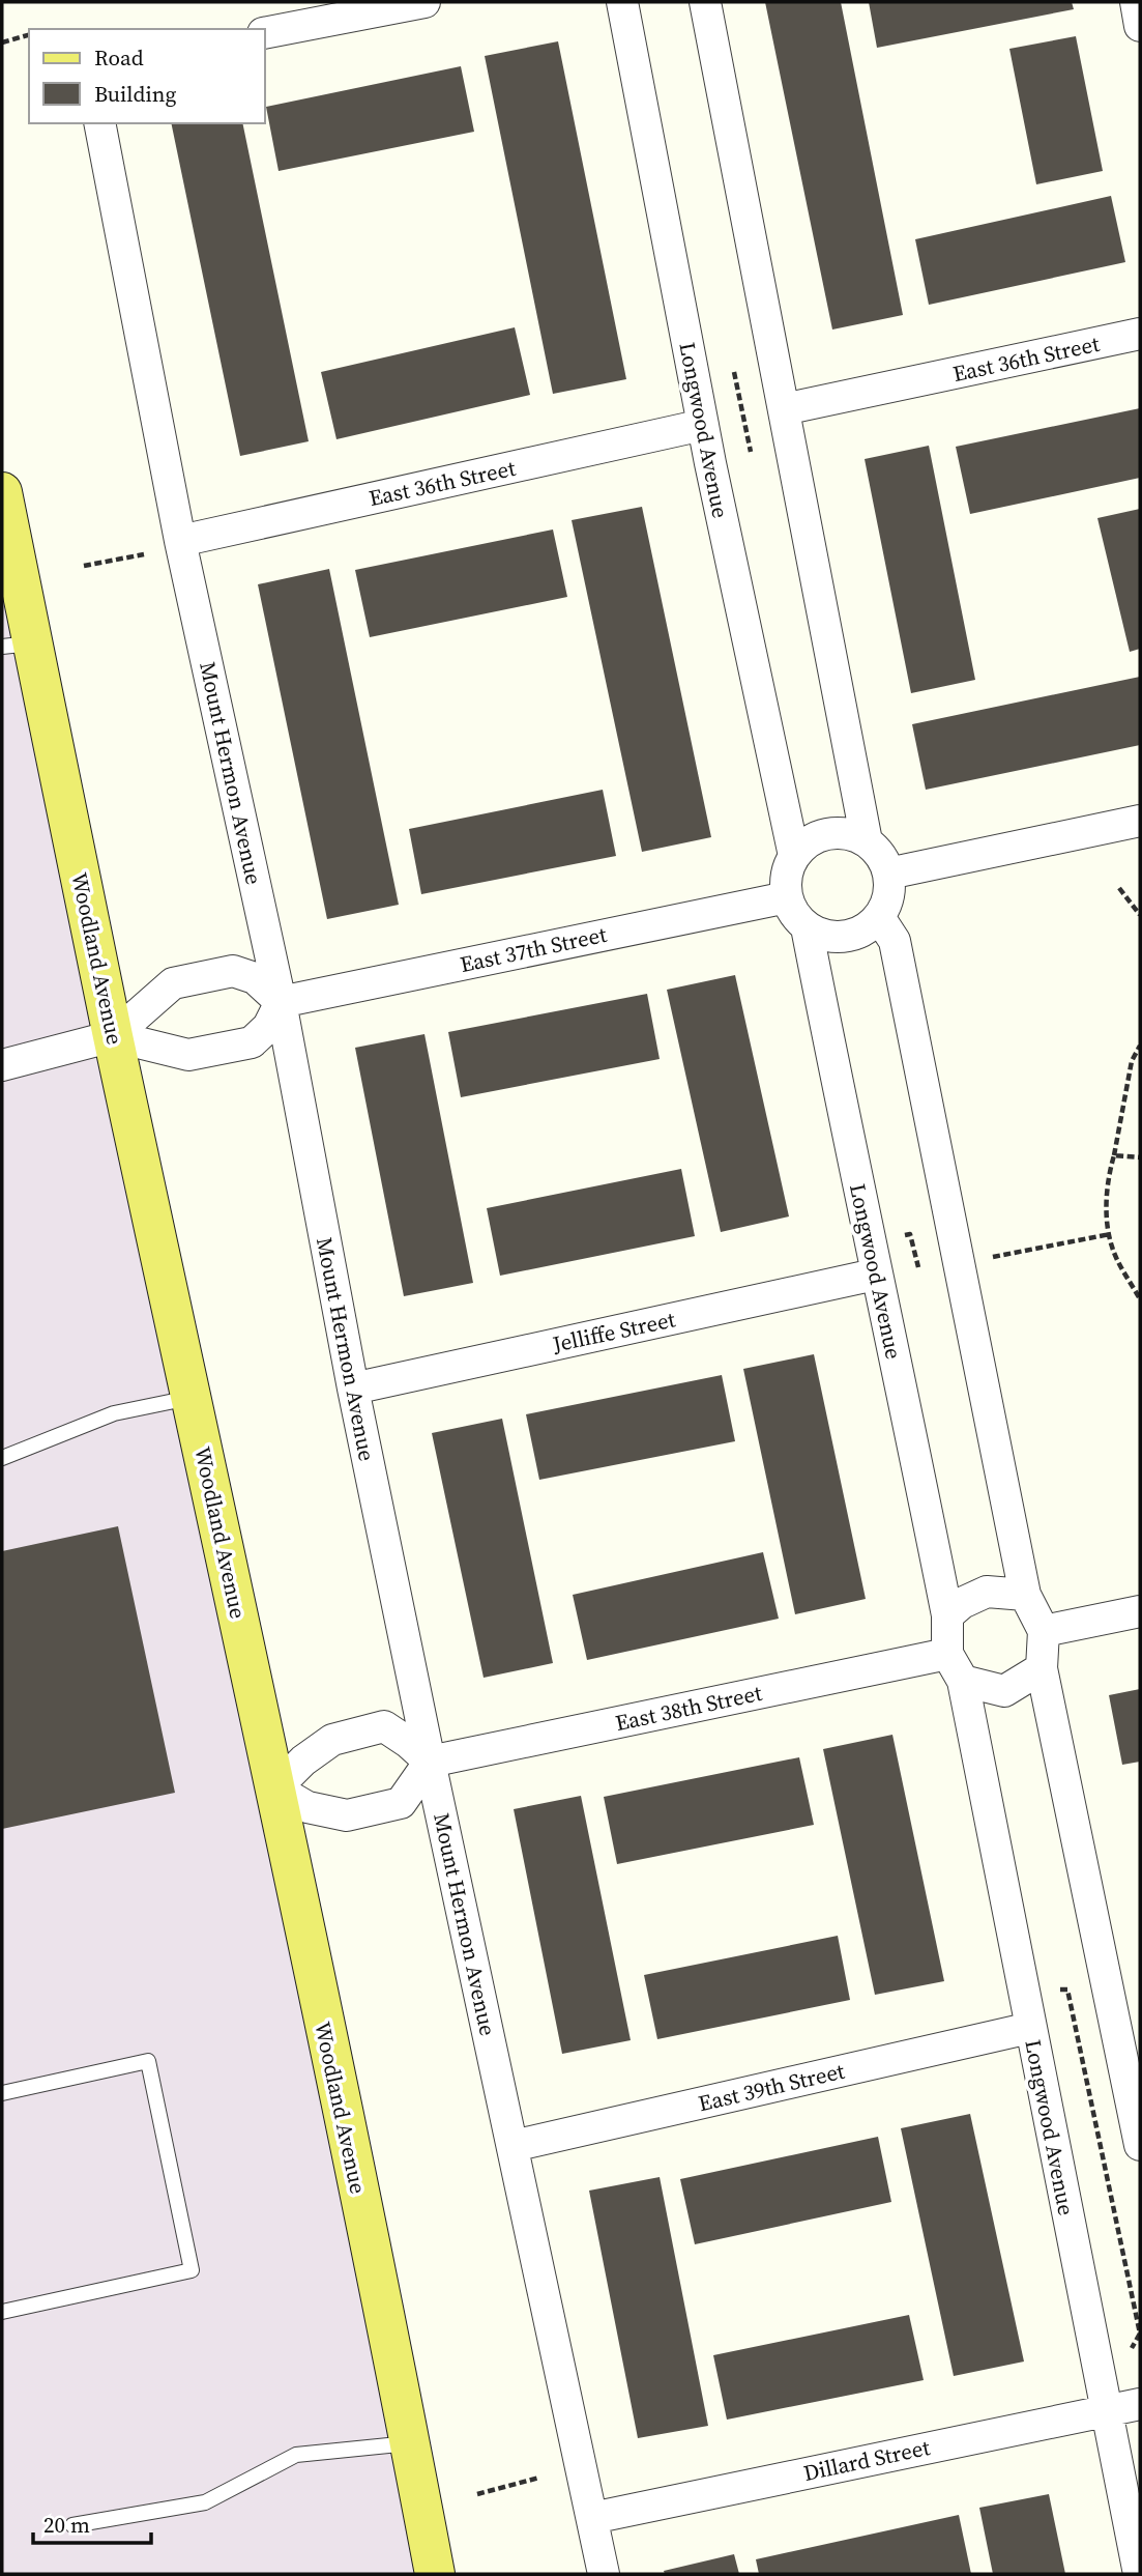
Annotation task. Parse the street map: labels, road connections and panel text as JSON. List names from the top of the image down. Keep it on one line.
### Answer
{"streets":{"main road":["Woodland Avenue"],"street":["East 36th Street","Longwood Avenue","Mount Hermon Avenue","East 37th Street","Jelliffe Street","East 38th Street","East 39th Street","Dillard Street"]},"crossings":[["East 36th Street","Longwood Avenue"],["East 36th Street","Mount Hermon Avenue"],["Longwood Avenue","East 37th Street"],["Longwood Avenue","Jelliffe Street"],["Longwood Avenue","East 38th Street"],["Longwood Avenue","East 39th Street"],["Longwood Avenue","Dillard Street"],["Mount Hermon Avenue","East 37th Street"],["Mount Hermon Avenue","Jelliffe Street"],["Mount Hermon Avenue","East 38th Street"],["Mount Hermon Avenue","East 39th Street"],["Mount Hermon Avenue","Dillard Street"]],"legend":["Road","Building"],"scale_bar":"20 m"}
